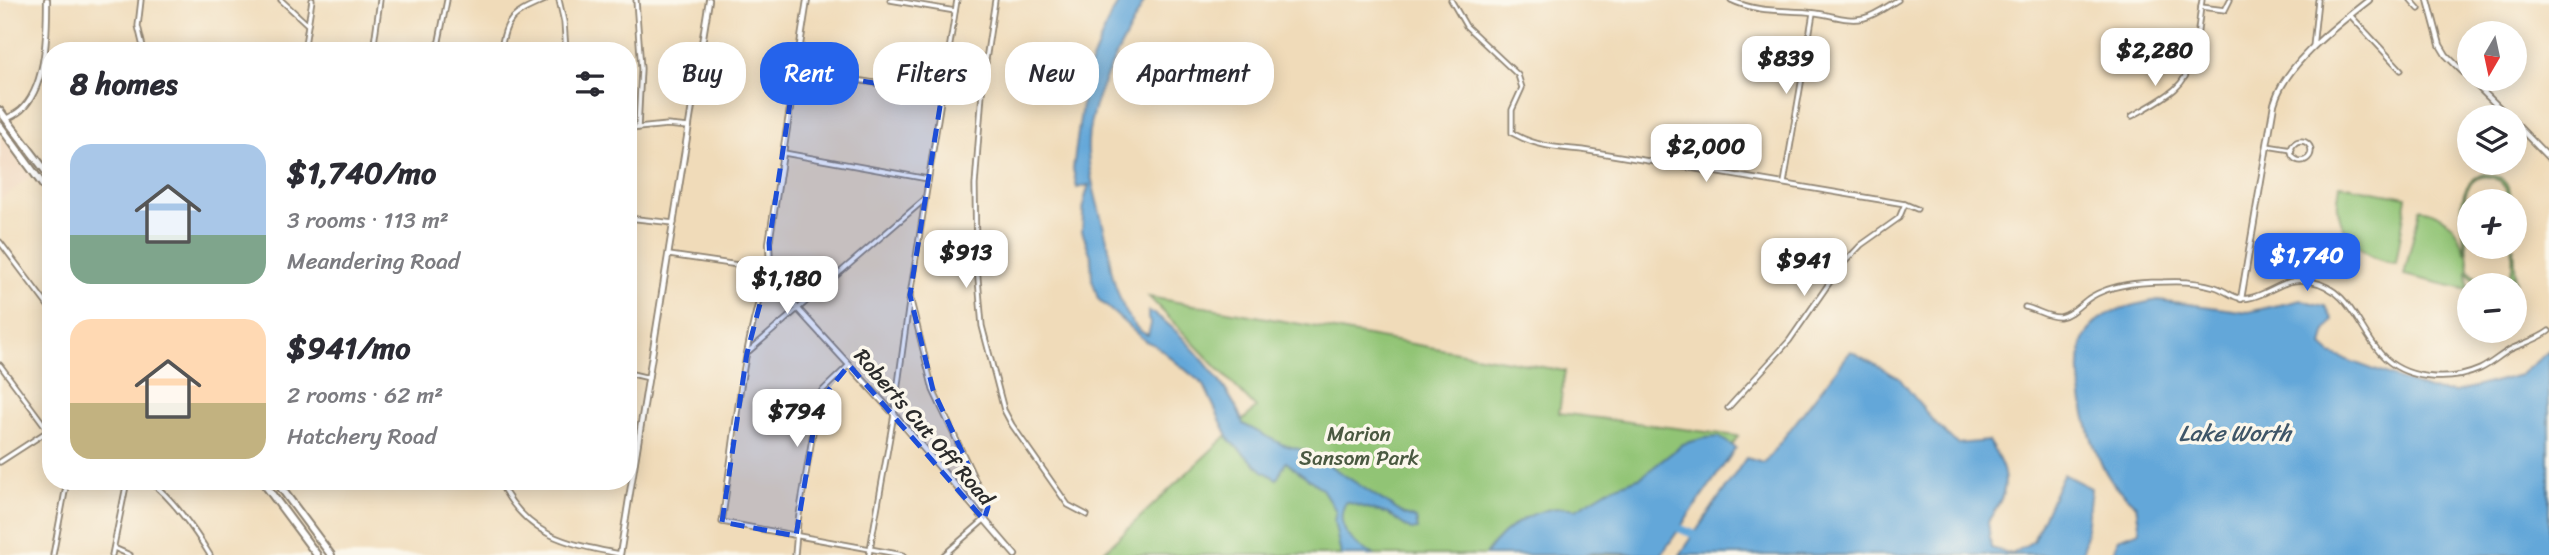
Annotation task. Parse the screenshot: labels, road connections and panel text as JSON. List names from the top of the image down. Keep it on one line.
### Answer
{"streets":{"street":["Roberts Cut Off Road"]},"water":["Lake Worth"],"parks":["Marion Sansom Park"],"north":"bottom","page":{"map_buttons":["+","−"],"price":["$2,280","$839","$2,000","$913","$1,740","$941","$1,180","$794"],"chip":["Buy","Rent","Filters","New","Apartment"],"heading":"8 homes","list":[{"name":"$1,740/mo","note":"3 rooms · 113 m² · Meandering Road"},{"name":"$941/mo","note":"2 rooms · 62 m² · Hatchery Road"}]}}
